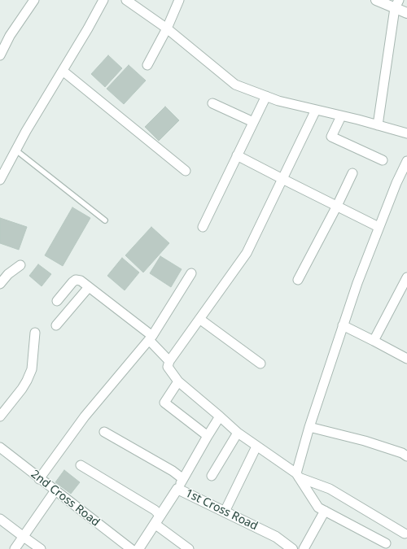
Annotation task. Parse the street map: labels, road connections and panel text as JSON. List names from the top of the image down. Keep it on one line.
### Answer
{"streets":{"street":["2nd Cross Road","1st Cross Road"]}}
